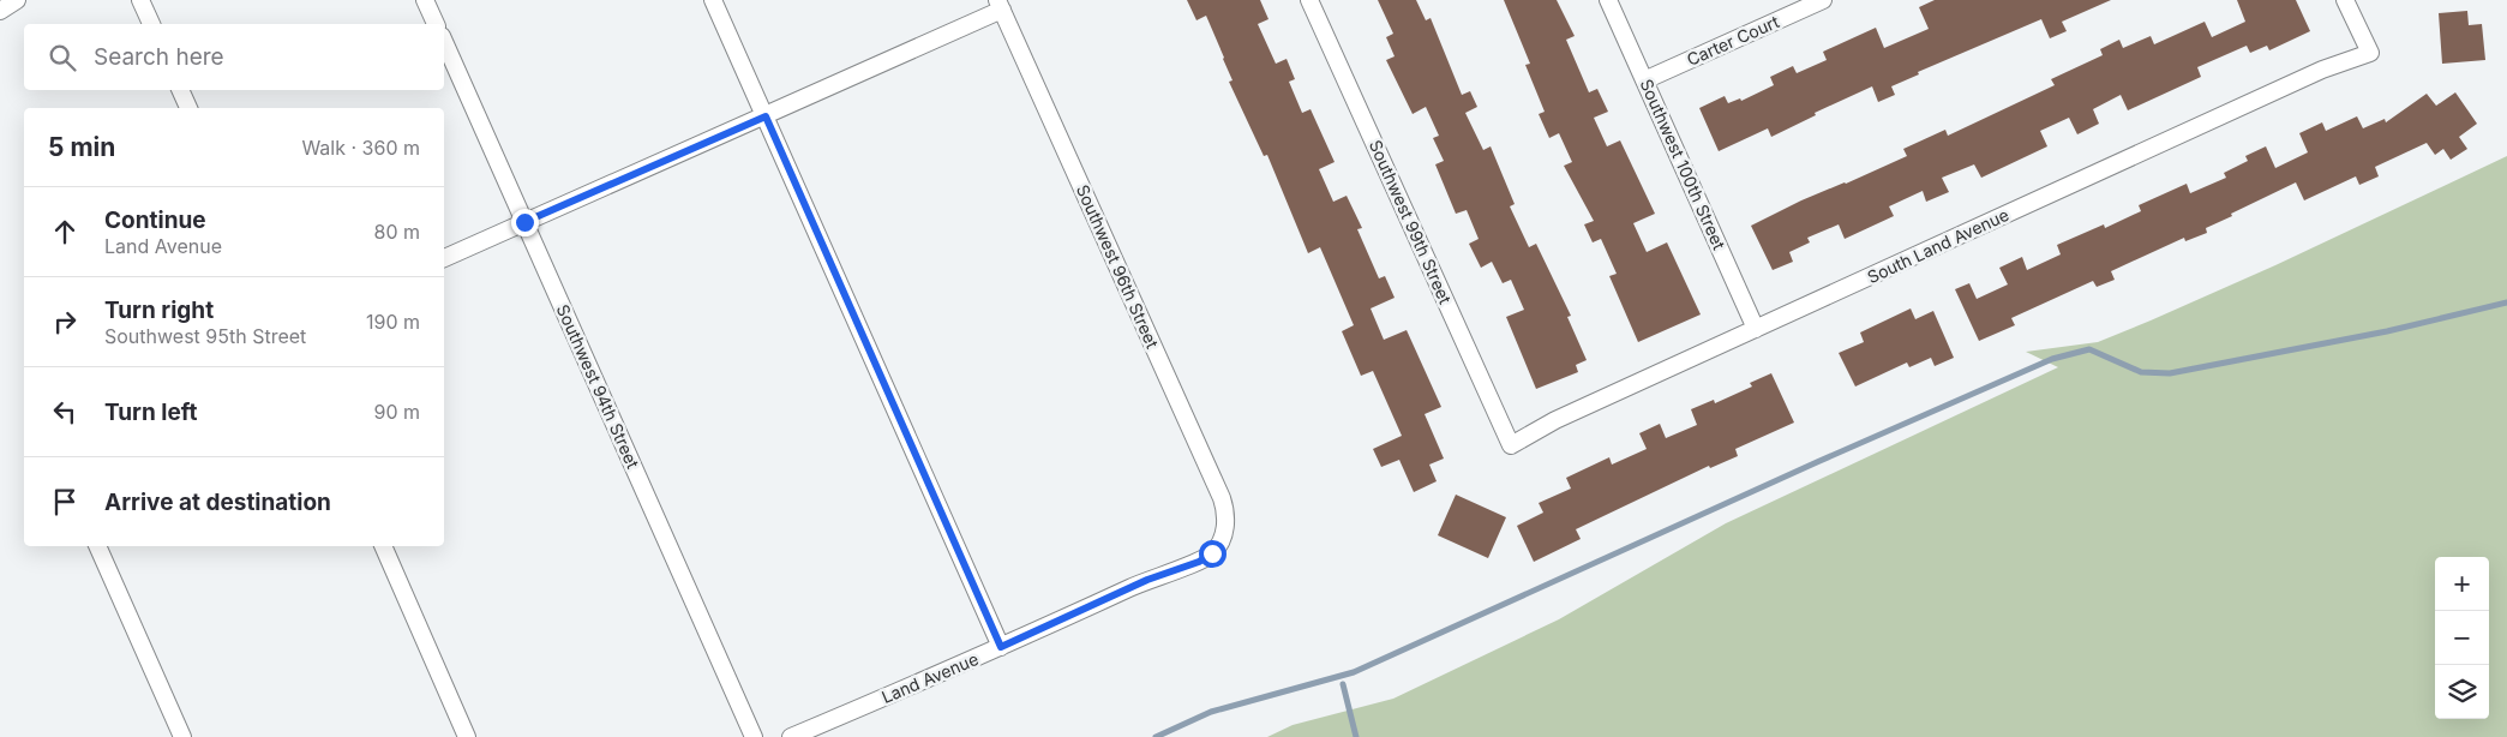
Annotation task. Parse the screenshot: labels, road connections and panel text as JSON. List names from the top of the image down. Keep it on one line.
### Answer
{"streets":{"street":["Carter Court","Southwest 100th Street","Southwest 99th Street","South Land Avenue","Southwest 96th Street","Southwest 94th Street","Land Avenue"]},"crossings":[["Carter Court","Southwest 100th Street"],["Southwest 100th Street","South Land Avenue"],["Southwest 99th Street","South Land Avenue"],["Southwest 96th Street","Land Avenue"]],"page":{"search":"Search here","heading":["5 min","Walk · 360 m"],"list":[["Continue","Land Avenue","80 m"],["Turn right","Southwest 95th Street","190 m"],["Turn left","90 m"],"Arrive at destination"],"map_buttons":["+","−"]}}
